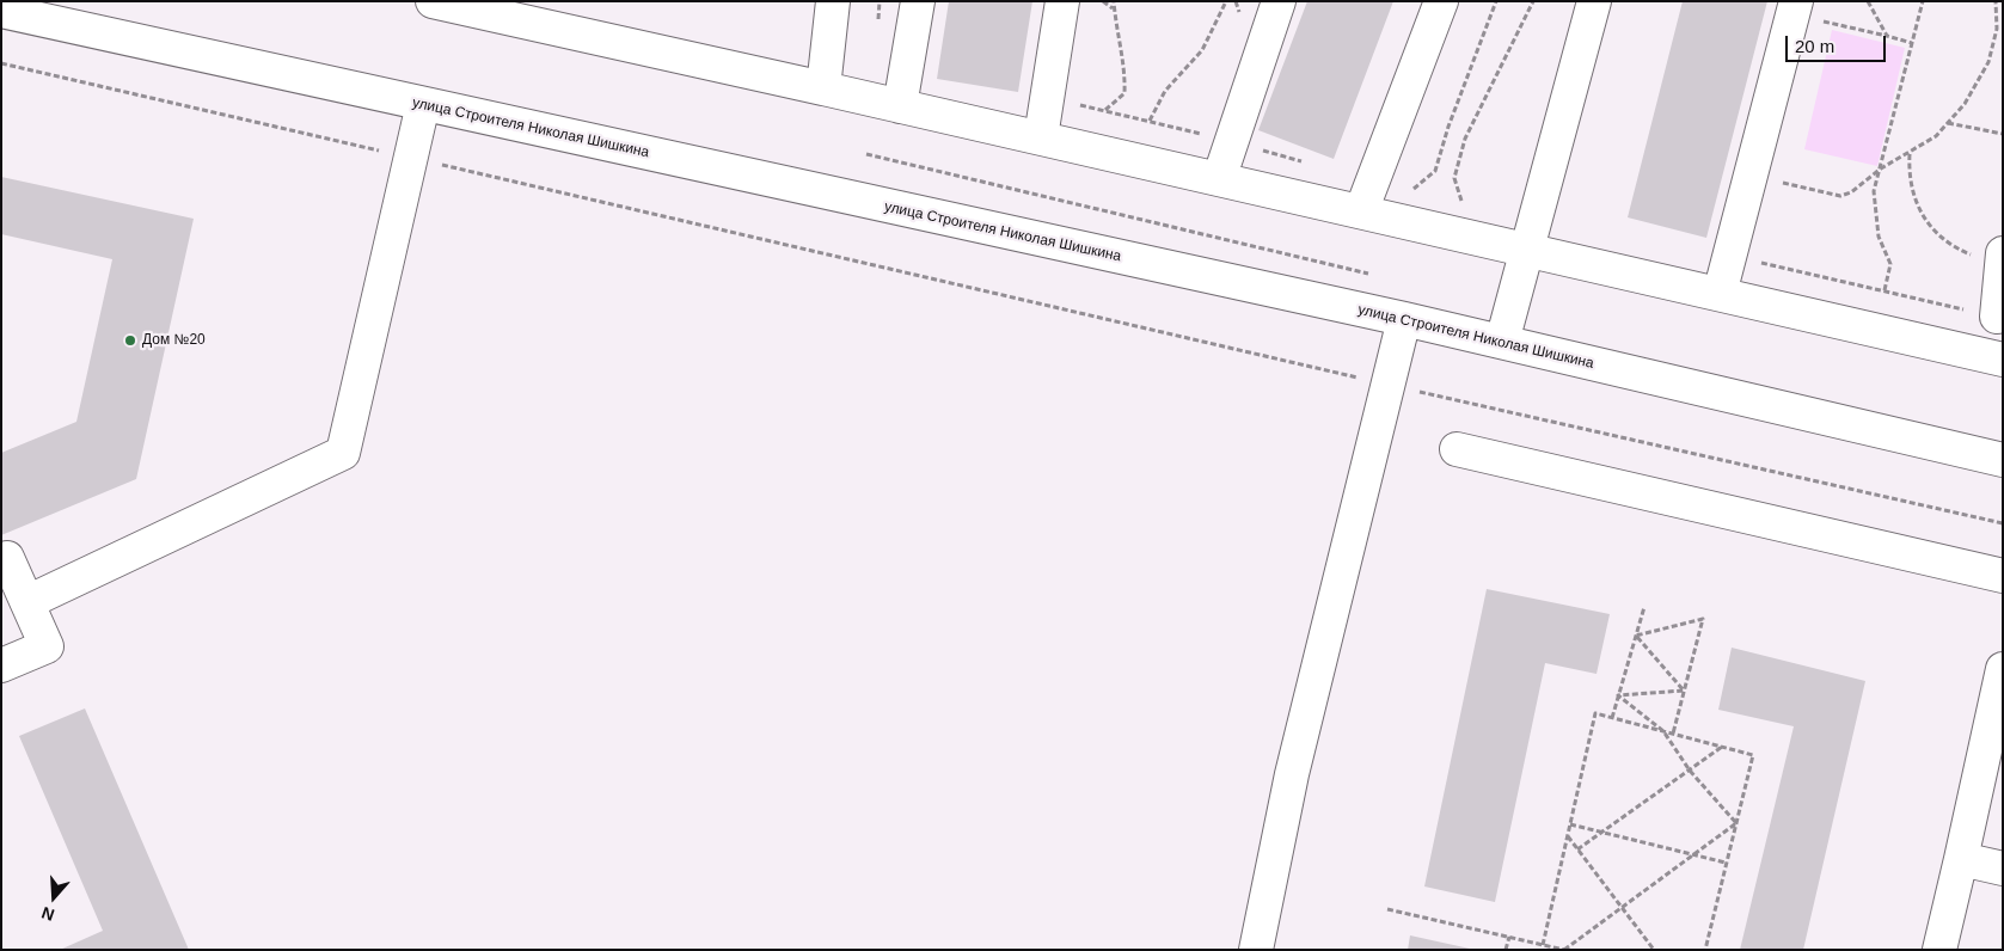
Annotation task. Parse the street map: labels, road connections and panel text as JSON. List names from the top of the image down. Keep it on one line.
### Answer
{"streets":{"street":["улица Строителя Николая Шишкина"]},"places":["Дом №20"],"scale_bar":"20 m","north":"bottom"}
